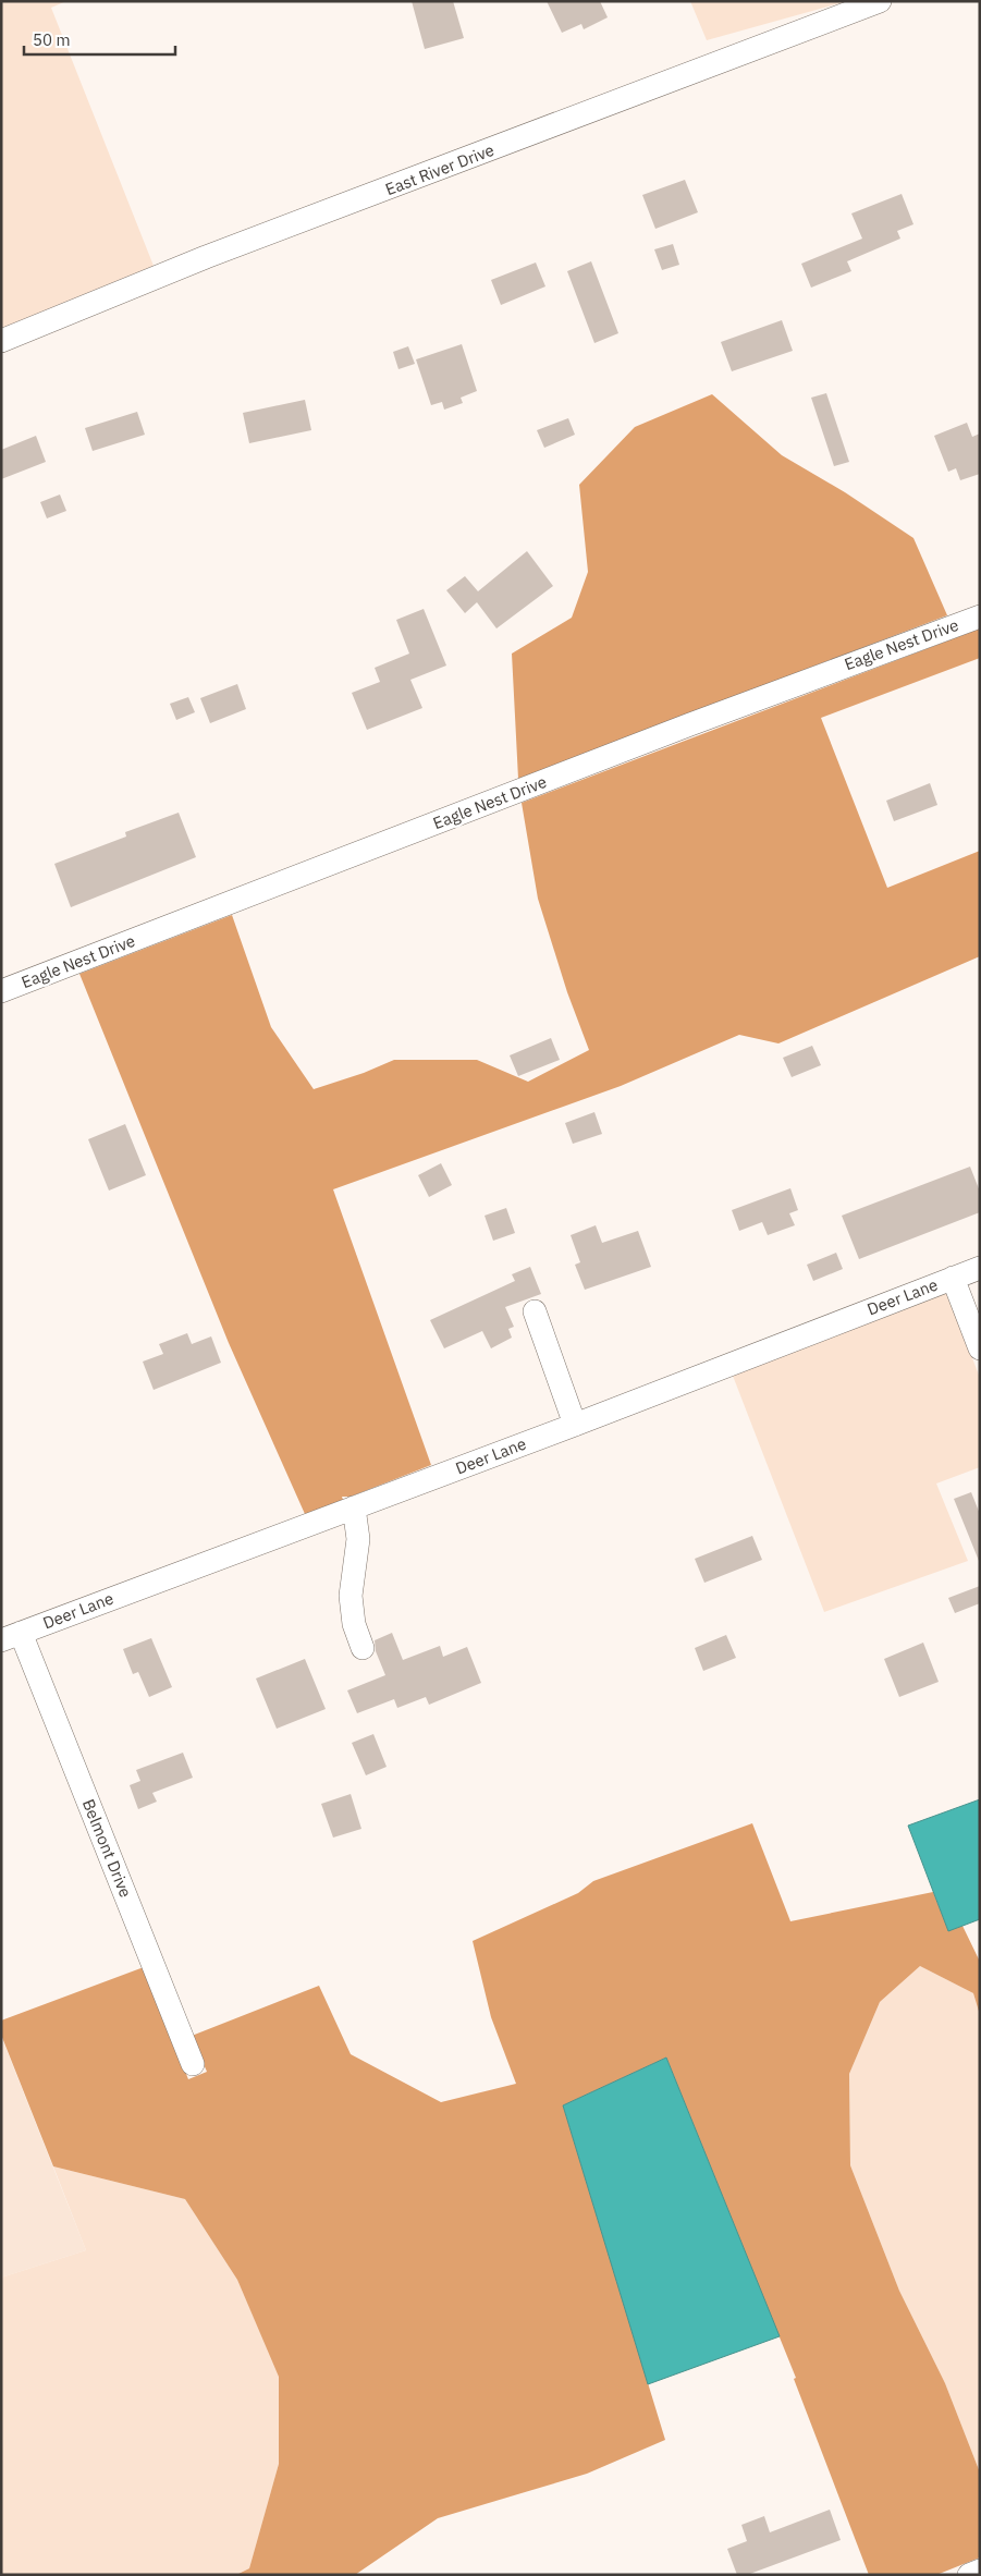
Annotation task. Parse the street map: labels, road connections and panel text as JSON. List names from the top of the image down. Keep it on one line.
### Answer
{"streets":{"street":["East River Drive","Eagle Nest Drive","Deer Lane","Belmont Drive"]},"crossings":[["Deer Lane","Belmont Drive"]],"scale_bar":"50 m"}
